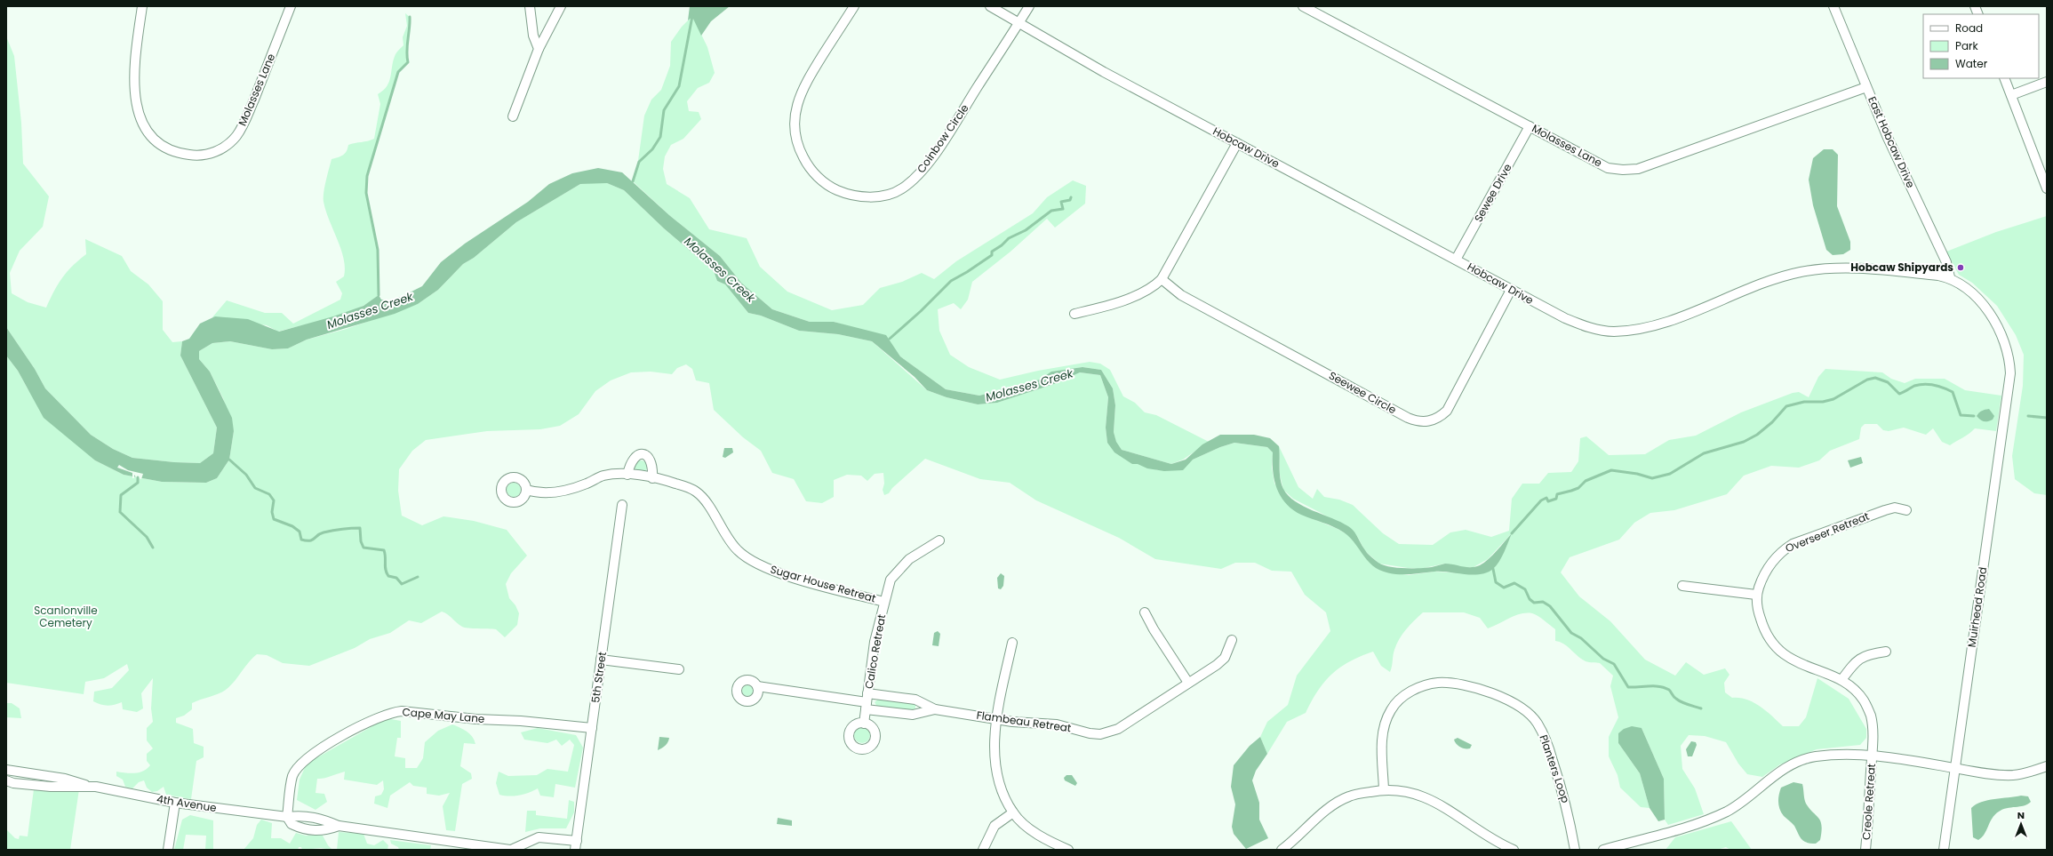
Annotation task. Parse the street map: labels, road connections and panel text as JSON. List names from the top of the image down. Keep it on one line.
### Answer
{"streets":{"street":["Molasses Lane","Coinbow Circle","East Hobcaw Drive","Hobcaw Drive","Sewee Drive","Seewee Circle","Overseer Retreat","Sugar House Retreat","Muirhead Road","Calico Retreat","5th Street","Cape May Lane","Flambeau Retreat","Planters Loop","Creole Retreat","4th Avenue"]},"crossings":[["Molasses Lane","East Hobcaw Drive"],["Molasses Lane","Sewee Drive"],["Coinbow Circle","Hobcaw Drive"],["East Hobcaw Drive","Hobcaw Drive"],["East Hobcaw Drive","Muirhead Road"],["Hobcaw Drive","Sewee Drive"],["Hobcaw Drive","Seewee Circle"],["Hobcaw Drive","Muirhead Road"],["Overseer Retreat","Creole Retreat"],["Sugar House Retreat","Calico Retreat"],["Calico Retreat","Flambeau Retreat"],["5th Street","Cape May Lane"],["5th Street","4th Avenue"],["Cape May Lane","4th Avenue"]],"water":["Molasses Creek"],"parks":["Scanlonville Cemetery"],"places":["Hobcaw Shipyards"],"legend":["Road","Park","Water"],"north":"top"}
